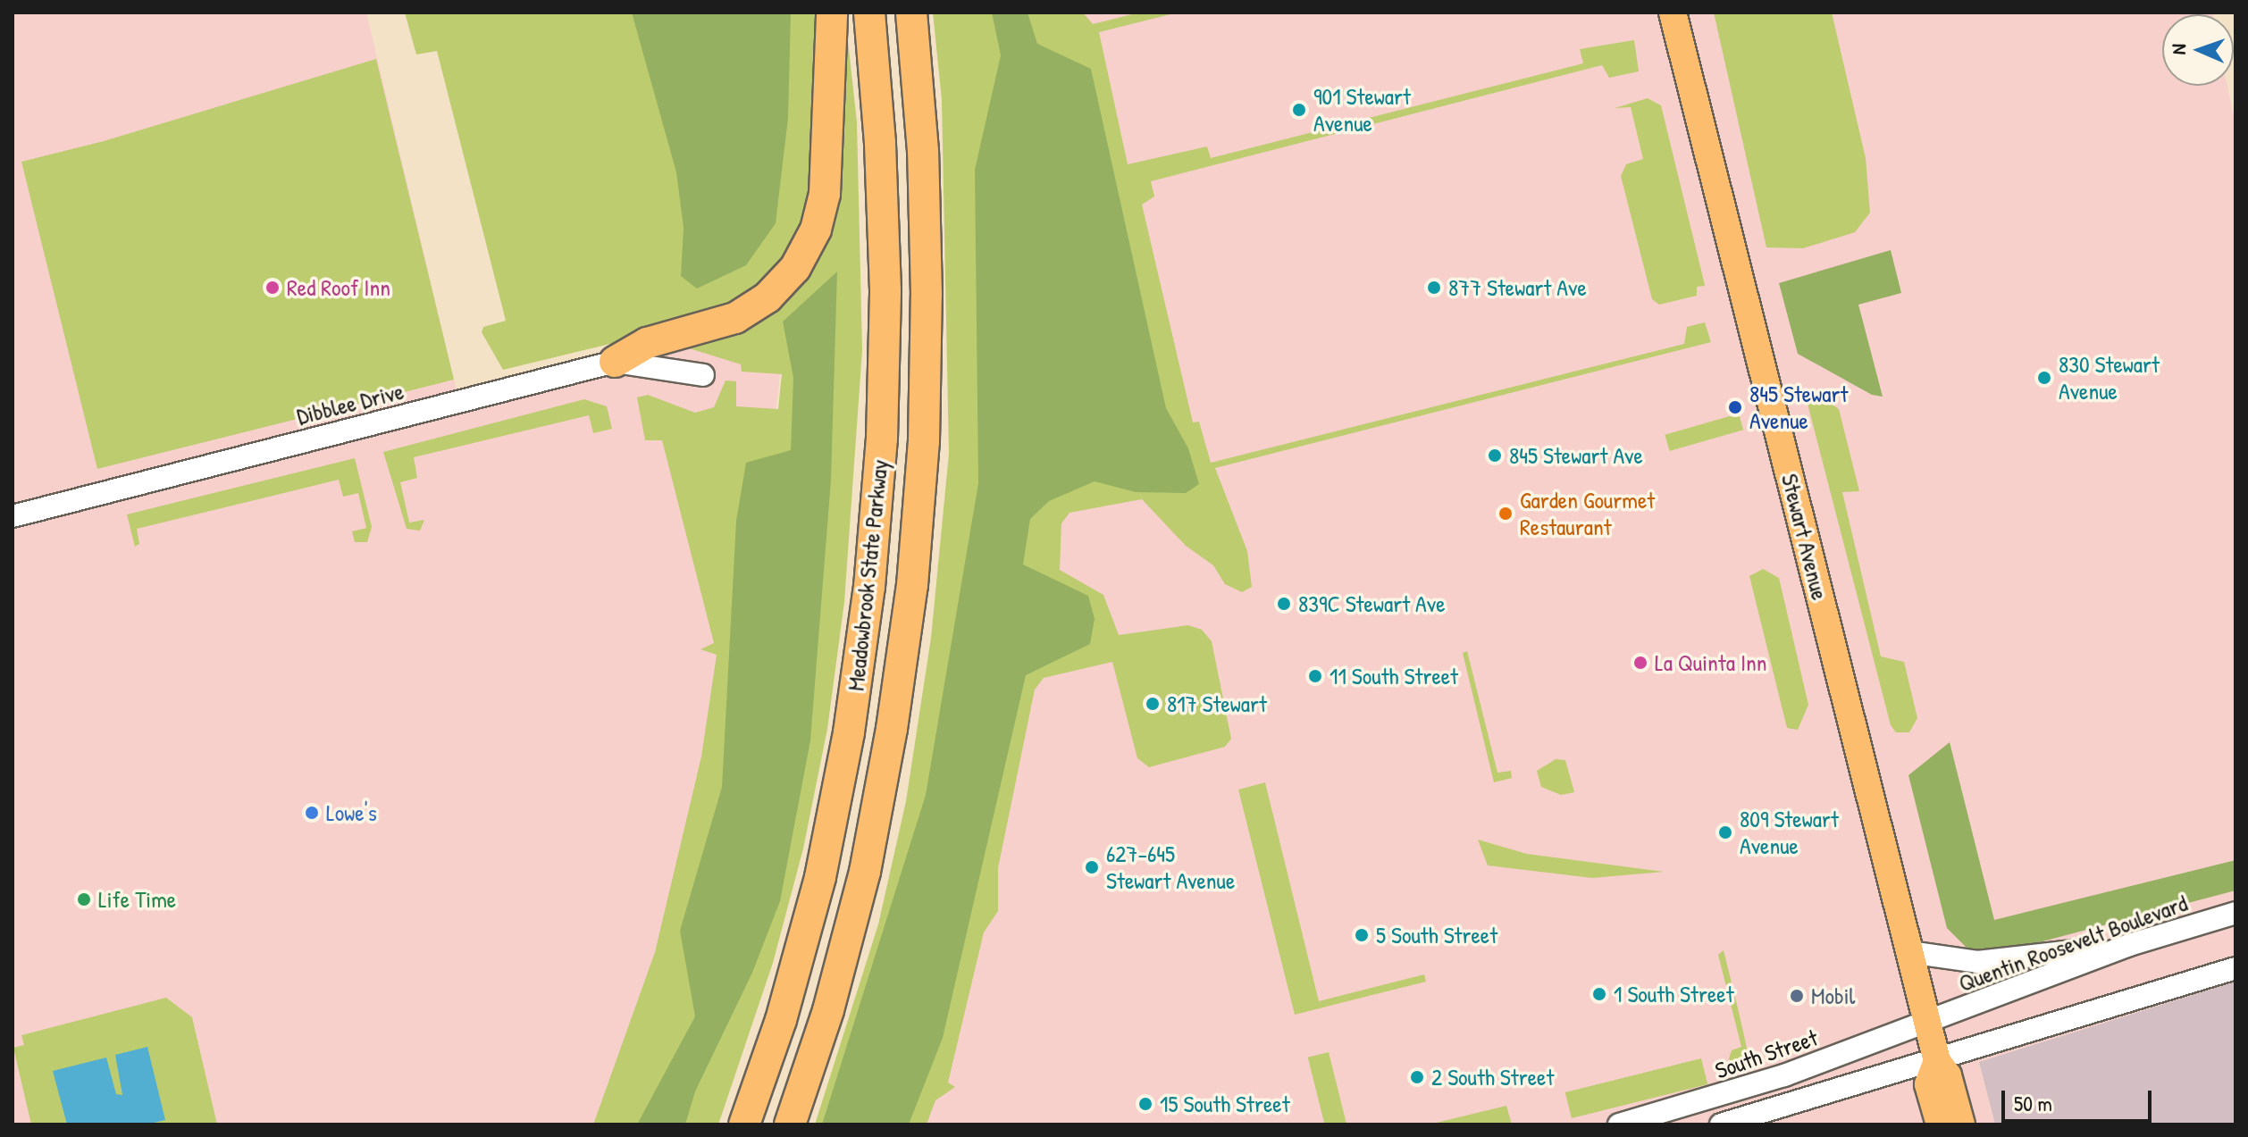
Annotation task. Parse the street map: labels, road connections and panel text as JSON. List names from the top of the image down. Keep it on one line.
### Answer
{"streets":{"highway":["Meadowbrook State Parkway"],"main road":["Stewart Avenue"],"street":["Dibblee Drive","Quentin Roosevelt Boulevard","South Street"]},"crossings":[["Stewart Avenue","Quentin Roosevelt Boulevard"],["Stewart Avenue","South Street"],["Quentin Roosevelt Boulevard","South Street"]],"places":["901 Stewart Avenue","Red Roof Inn","877 Stewart Ave","830 Stewart Avenue","845 Stewart Avenue","845 Stewart Ave","Garden Gourmet Restaurant","839C Stewart Ave","La Quinta Inn","11 South Street","817 Stewart","Lowe's","809 Stewart Avenue","627-645 Stewart Avenue","Life Time","5 South Street","1 South Street","Mobil","2 South Street","15 South Street"],"scale_bar":"50 m","north":"left"}
